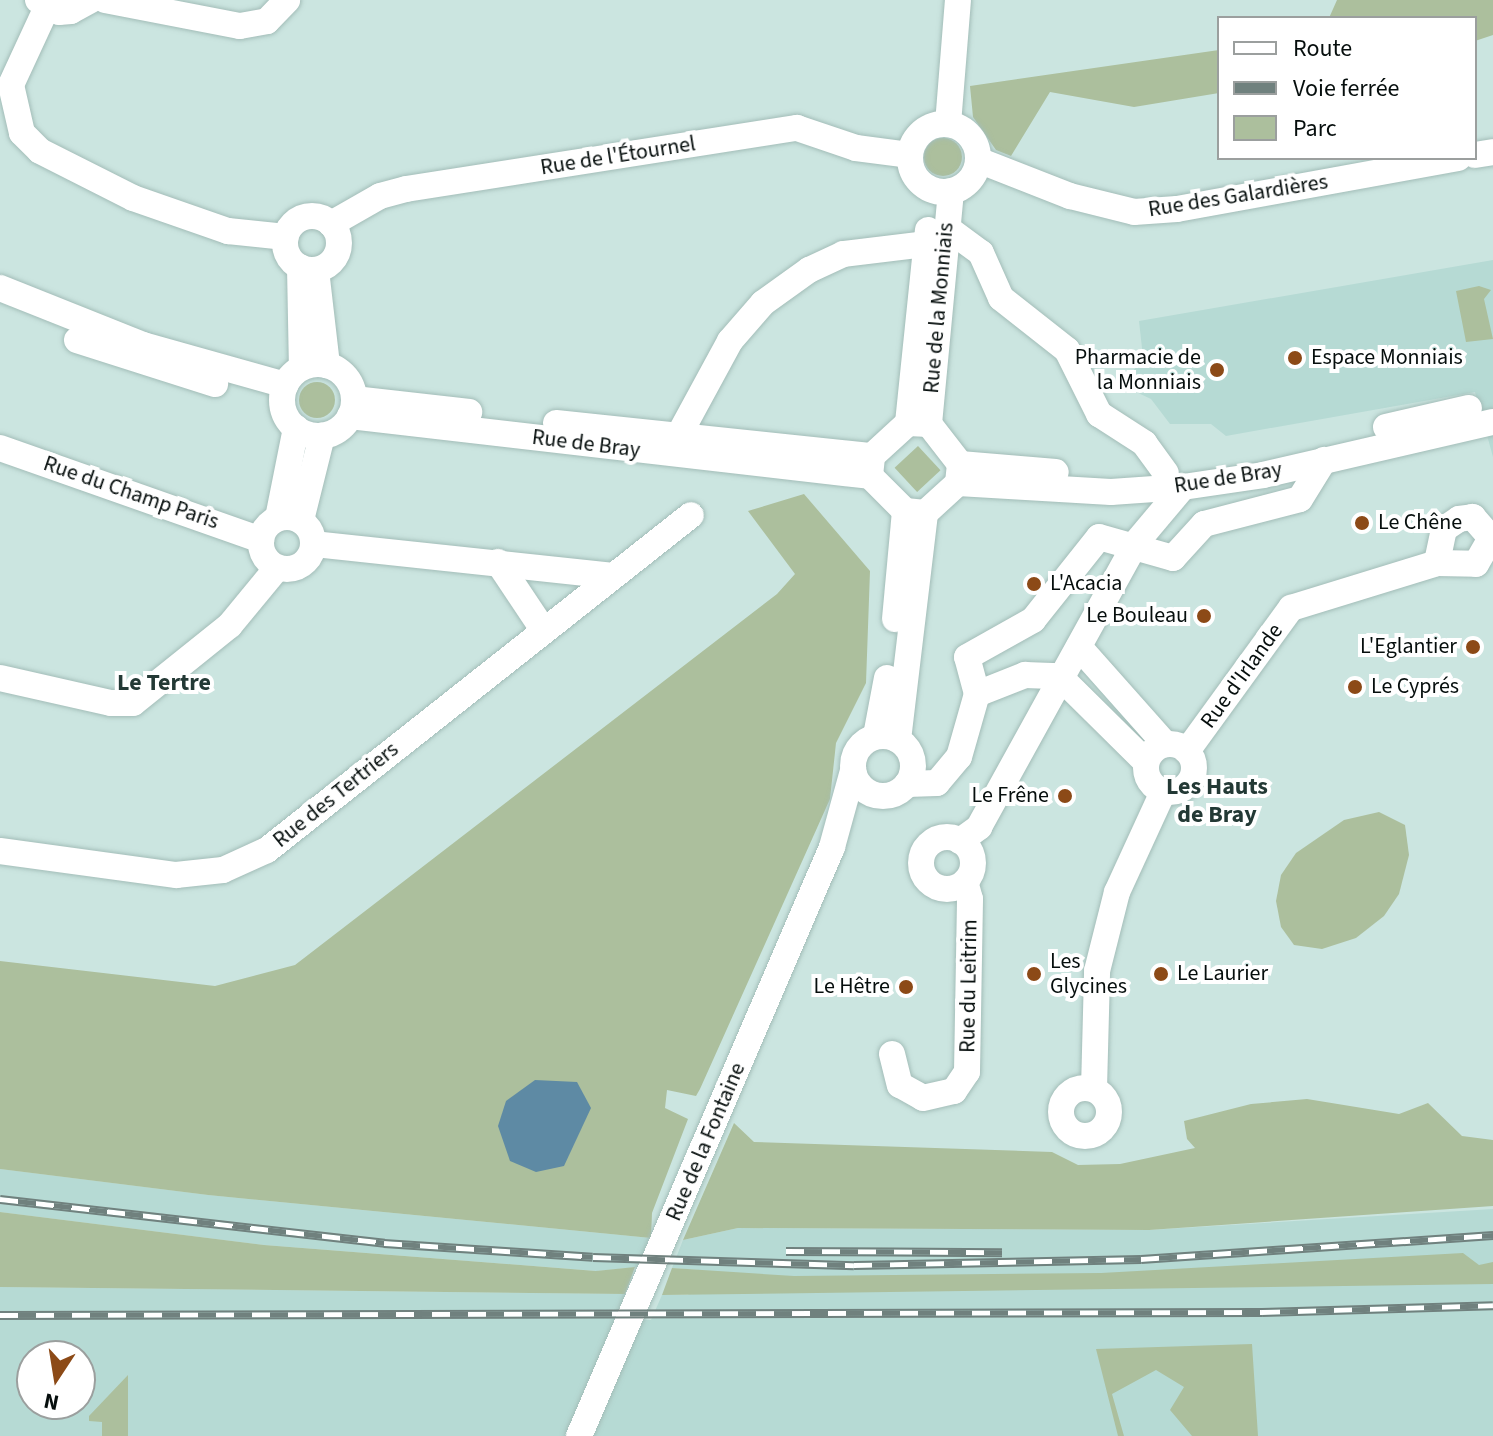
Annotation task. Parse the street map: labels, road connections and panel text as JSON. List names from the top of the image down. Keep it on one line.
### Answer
{"streets":{"street":["Rue de l'Étournel","Rue des Galardières","Rue de la Monniais","Rue de Bray","Rue du Champ Paris","Rue d'Irlande","Rue des Tertriers","Rue du Leitrim","Rue de la Fontaine"]},"crossings":[["Rue de l'Étournel","Rue des Galardières"],["Rue de l'Étournel","Rue de la Monniais"],["Rue des Galardières","Rue de la Monniais"],["Rue de la Monniais","Rue de Bray"],["Rue de Bray","Rue du Leitrim"]],"districts":["Le Tertre","Les Hauts de Bray"],"places":["Espace Monniais","Pharmacie de la Monniais","Le Chêne","L'Acacia","Le Bouleau","L'Eglantier","Le Cyprés","Le Frêne","Les Glycines","Le Laurier","Le Hêtre"],"legend":["Route","Voie ferrée","Parc"],"north":"bottom"}
